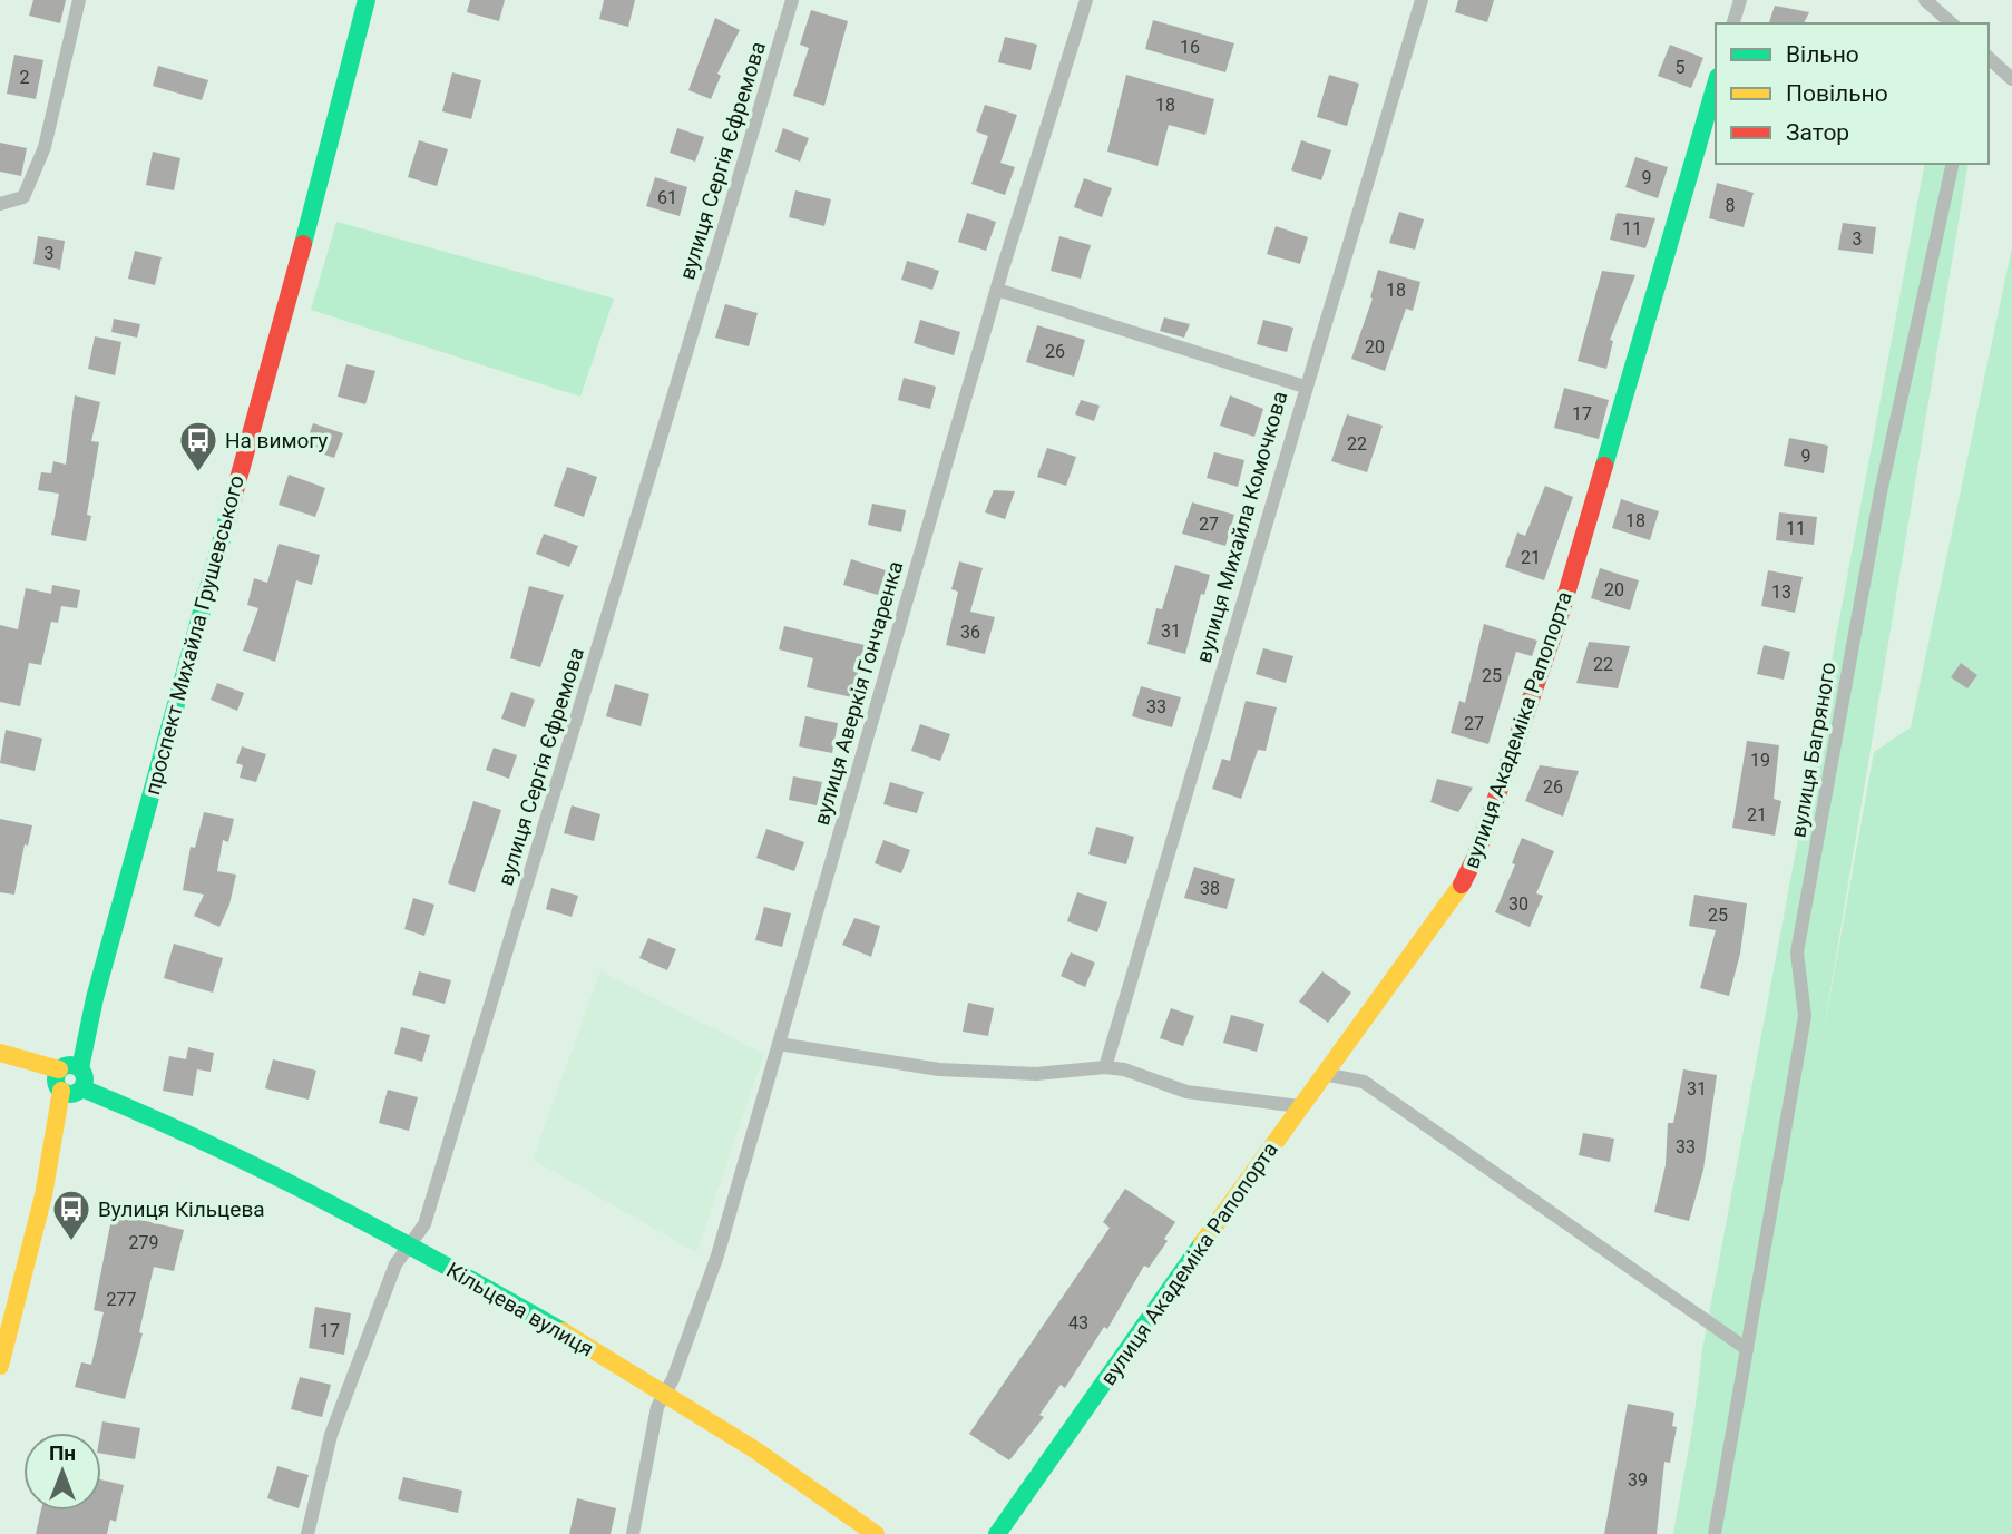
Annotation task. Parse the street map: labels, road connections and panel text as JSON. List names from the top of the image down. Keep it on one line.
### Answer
{"streets":{"street":["вулиця Сергія Єфремова","вулиця Михайла Комочкова","проспект Михайла Грушевського","вулиця Аверкія Гончаренка","вулиця Академіка Рапопорта","вулиця Багряного","Кільцева вулиця"]},"crossings":[["вулиця Сергія Єфремова","Кільцева вулиця"],["проспект Михайла Грушевського","Кільцева вулиця"],["вулиця Аверкія Гончаренка","Кільцева вулиця"]],"places":{"bus stop":["На вимогу","Вулиця Кільцева"]},"house_numbers":["16","5","2","18","9","61","8","11","3","3","18","20","26","17","22","9","18","27","11","21","20","13","31","36","22","25","33","27","19","26","21","38","30","25","31","33","279","277","43","17","39"],"legend":["Вільно","Повільно","Затор"],"north":"top"}
